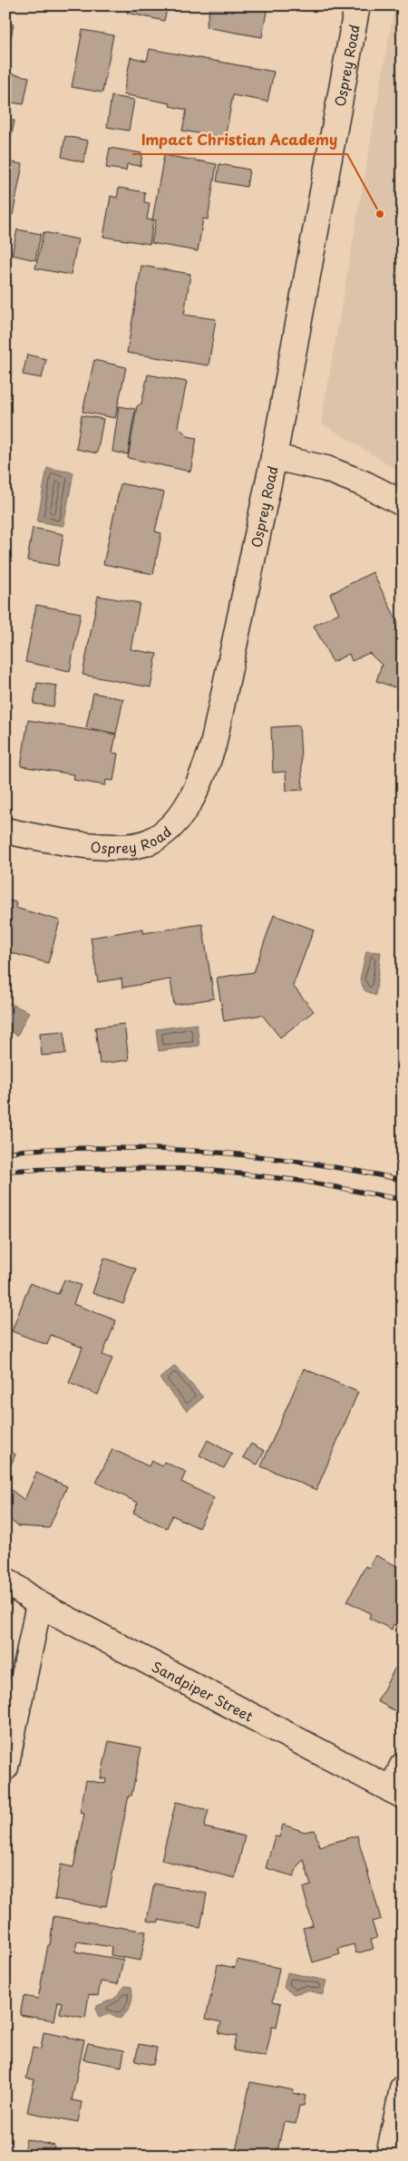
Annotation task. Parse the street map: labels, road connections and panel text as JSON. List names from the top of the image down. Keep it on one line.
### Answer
{"streets":{"street":["Osprey Road","Sandpiper Street"]},"places":["Impact Christian Academy"]}
